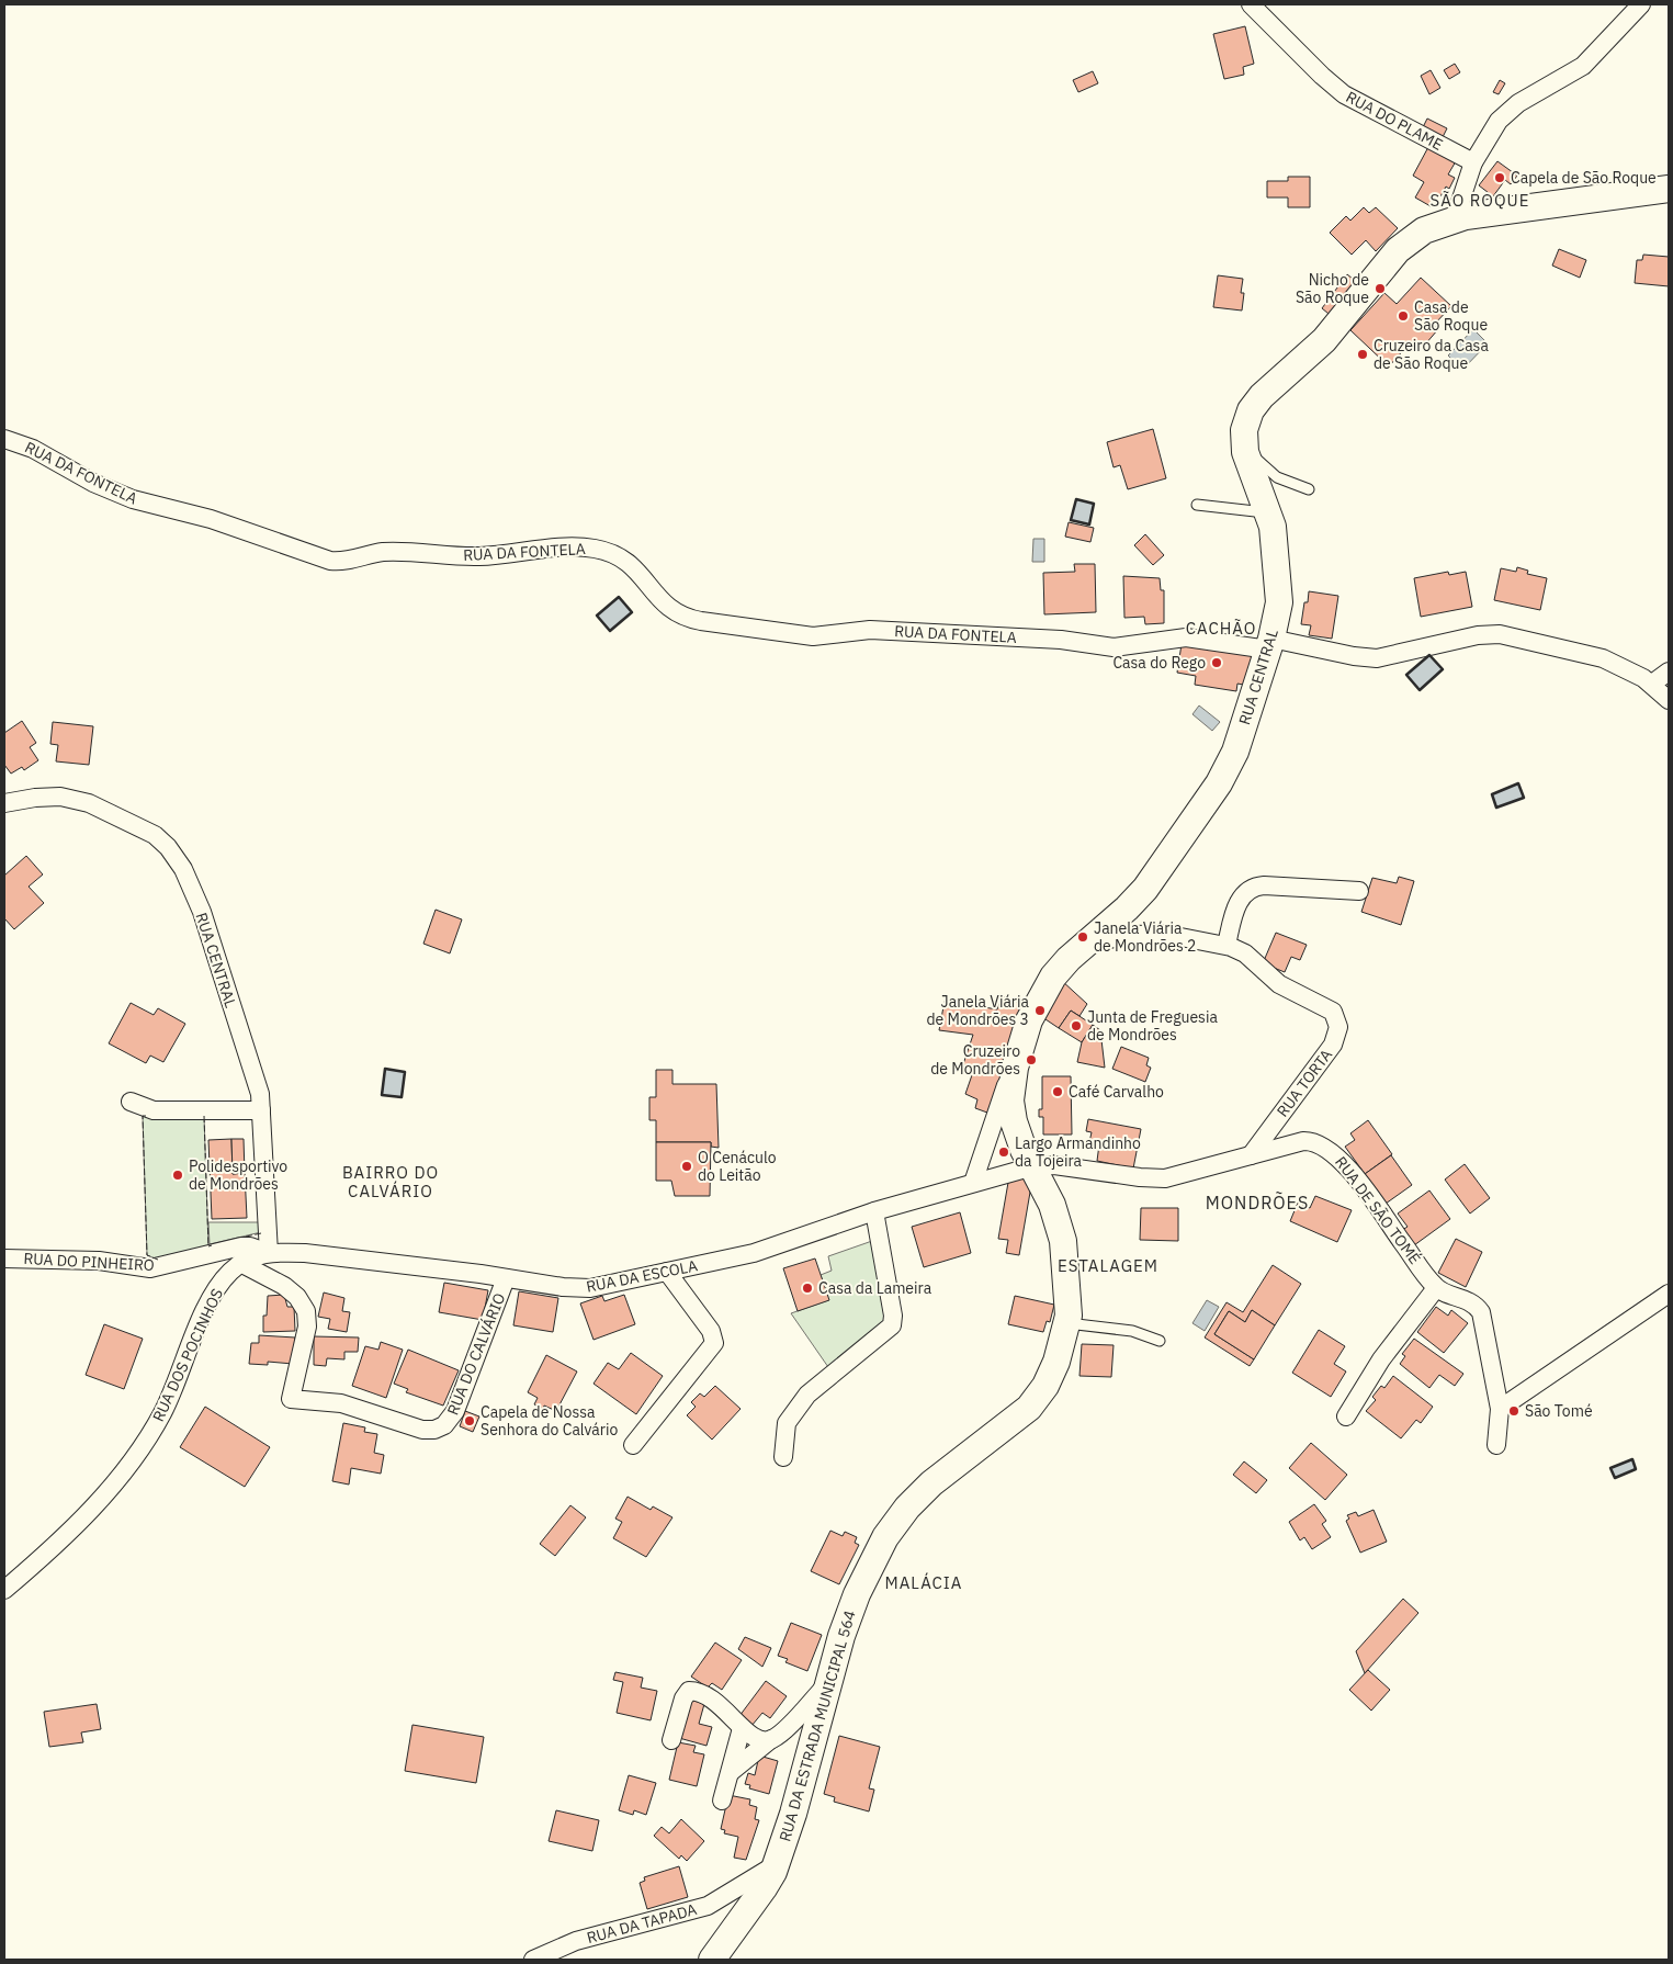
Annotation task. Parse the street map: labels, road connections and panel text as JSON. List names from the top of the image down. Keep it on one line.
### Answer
{"streets":{"main road":["RUA CENTRAL","RUA DA ESTRADA MUNICIPAL 564"],"street":["RUA DO PLAME","RUA DA FONTELA","RUA TORTA","RUA DE SÃO TOMÉ","RUA DO PINHEIRO","RUA DA ESCOLA","RUA DO CALVÁRIO","RUA DOS POCINHOS","RUA DA TAPADA"]},"crossings":[["RUA DA FONTELA","RUA CENTRAL"],["RUA CENTRAL","RUA TORTA"],["RUA CENTRAL","RUA DO PINHEIRO"],["RUA CENTRAL","RUA DA ESCOLA"],["RUA CENTRAL","RUA DOS POCINHOS"],["RUA TORTA","RUA DE SÃO TOMÉ"],["RUA DE SÃO TOMÉ","RUA DA ESTRADA MUNICIPAL 564"],["RUA DO PINHEIRO","RUA DA ESCOLA"],["RUA DO PINHEIRO","RUA DOS POCINHOS"],["RUA DA ESCOLA","RUA DO CALVÁRIO"],["RUA DA ESCOLA","RUA DOS POCINHOS"],["RUA DO CALVÁRIO","RUA DOS POCINHOS"],["RUA DA ESTRADA MUNICIPAL 564","RUA DA TAPADA"]],"districts":["SÃO ROQUE","CACHÃO","BAIRRO DO CALVÁRIO","MONDRÕES","ESTALAGEM","MALÁCIA"],"places":["Capela de São Roque","Nicho de São Roque","Casa de São Roque","Cruzeiro da Casa de São Roque","Casa do Rego","Janela Viária de Mondrões 2","Janela Viária de Mondrões 3","Junta de Freguesia de Mondrões","Cruzeiro de Mondrões","Café Carvalho","Largo Armandinho da Tojeira","O Cenáculo do Leitão","Polidesportivo de Mondrões","Casa da Lameira","São Tomé","Capela de Nossa Senhora do Calvário"]}
